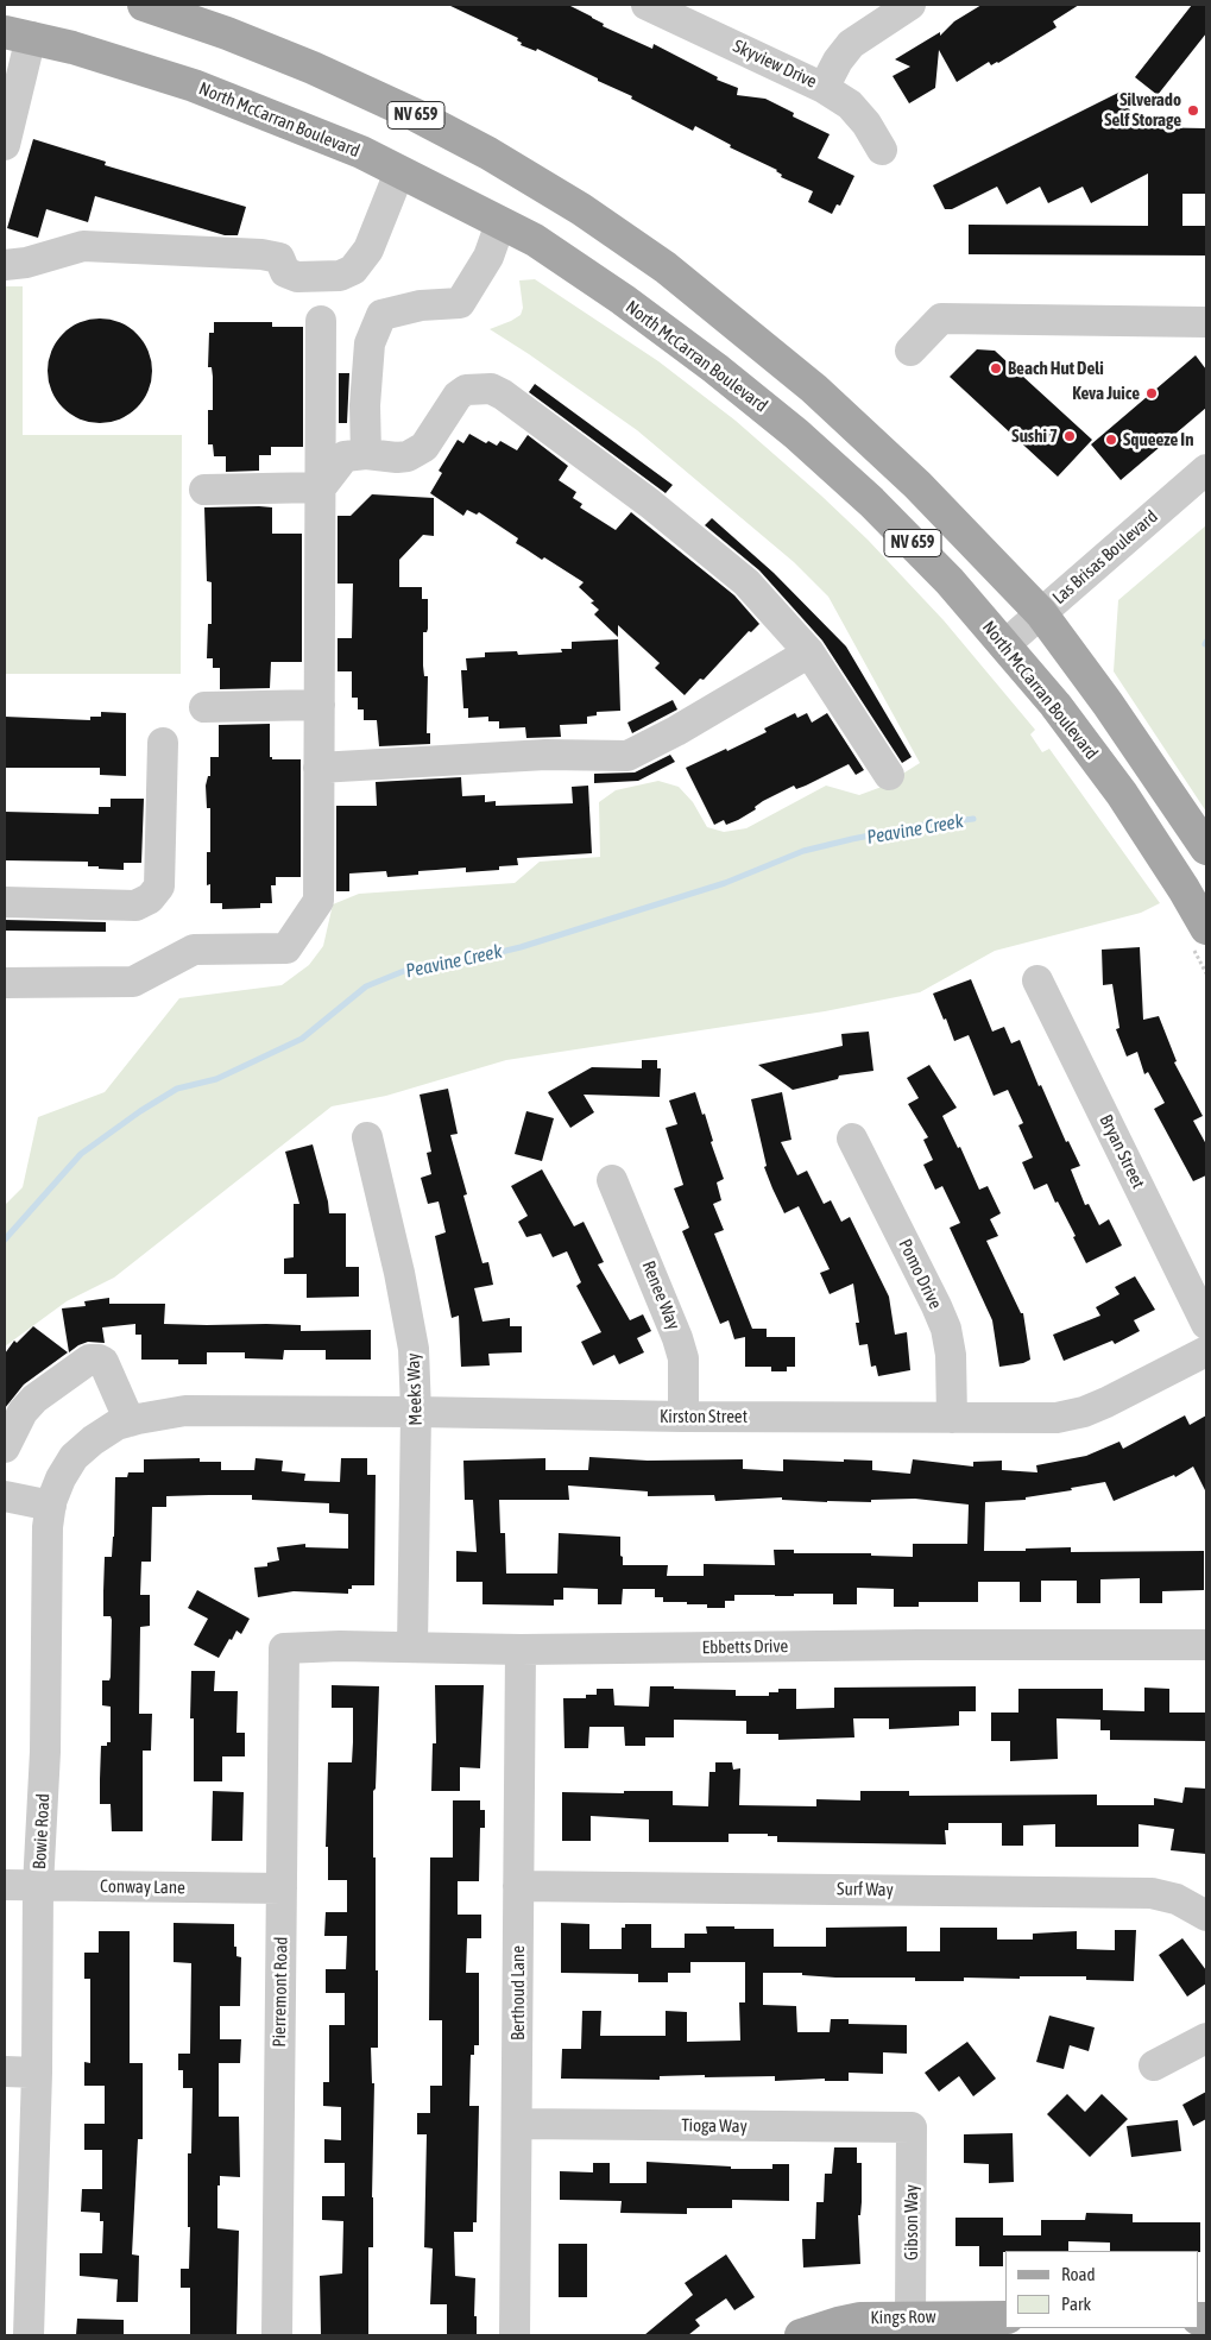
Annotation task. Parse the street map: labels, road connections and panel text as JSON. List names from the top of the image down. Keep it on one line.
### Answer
{"streets":{"main road":["NV 659","North McCarran Boulevard","Kings Row"],"street":["Skyview Drive","Las Brisas Boulevard","Bryan Street","Pomo Drive","Renee Way","Meeks Way","Kirston Street","Ebbetts Drive","Bowie Road","Conway Lane","Surf Way","Pierremont Road","Berthoud Lane","Tioga Way","Gibson Way"]},"crossings":[["NV 659","Las Brisas Boulevard"],["North McCarran Boulevard","Las Brisas Boulevard"],["Pomo Drive","Kirston Street"],["Renee Way","Kirston Street"],["Meeks Way","Kirston Street"],["Meeks Way","Ebbetts Drive"],["Kirston Street","Bowie Road"],["Ebbetts Drive","Pierremont Road"],["Ebbetts Drive","Berthoud Lane"],["Bowie Road","Conway Lane"],["Conway Lane","Pierremont Road"],["Surf Way","Berthoud Lane"],["Berthoud Lane","Tioga Way"],["Tioga Way","Gibson Way"],["Gibson Way","Kings Row"]],"water":["Peavine Creek"],"places":["Silverado Self Storage","Beach Hut Deli","Keva Juice","Sushi 7","Squeeze In"],"legend":["Road","Park"]}
